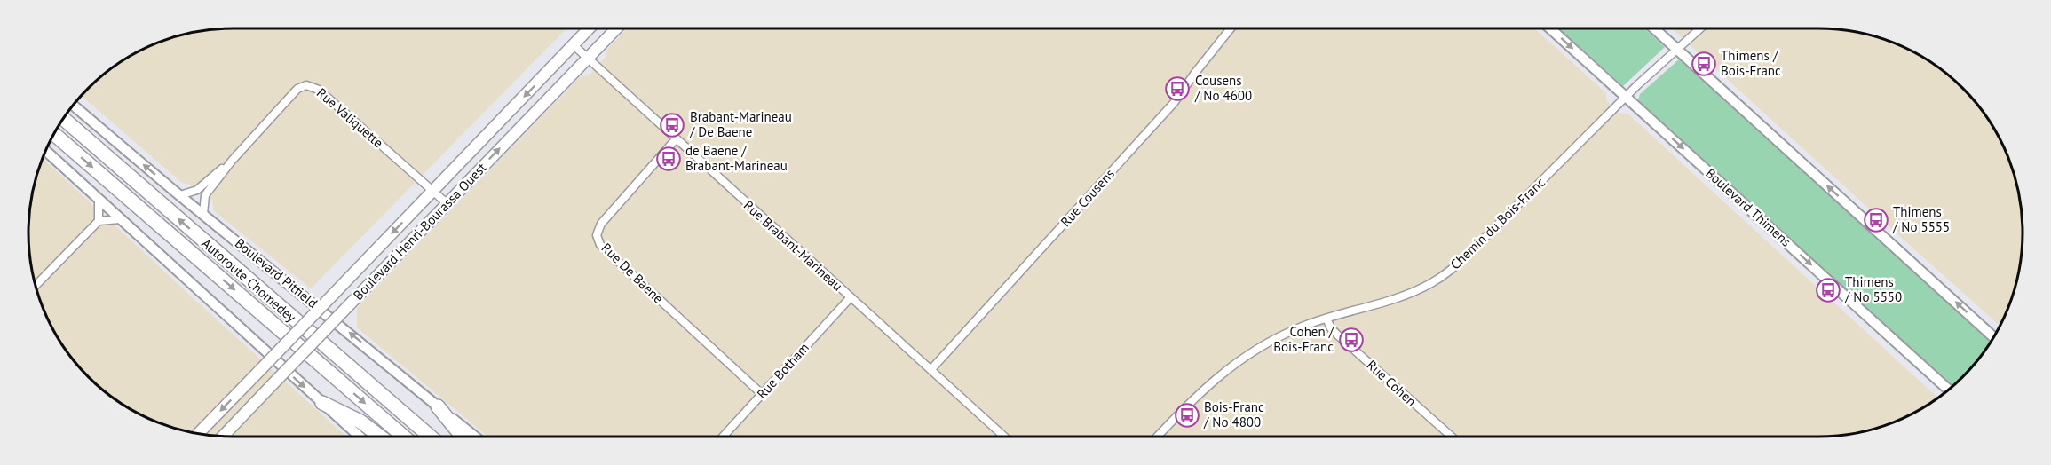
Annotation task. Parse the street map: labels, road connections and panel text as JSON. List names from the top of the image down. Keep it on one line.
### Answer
{"streets":{"highway":["Autoroute Chomedey"],"main road":["Boulevard Henri-Bourassa Ouest"],"street":["Rue Valiquette","Rue Cousens","Boulevard Thimens","Chemin du Bois-Franc","Rue Brabant-Marineau","Boulevard Pitfield","Rue De Baene","Rue Botham","Rue Cohen"]},"crossings":[["Rue Valiquette","Boulevard Henri-Bourassa Ouest"],["Rue Valiquette","Boulevard Pitfield"],["Rue Cousens","Rue Brabant-Marineau"],["Boulevard Thimens","Chemin du Bois-Franc"],["Chemin du Bois-Franc","Rue Cohen"],["Boulevard Henri-Bourassa Ouest","Rue Brabant-Marineau"],["Rue Brabant-Marineau","Rue De Baene"],["Rue Brabant-Marineau","Rue Botham"],["Rue De Baene","Rue Botham"]],"places":{"bus stop":["Thimens / Bois-Franc","Cousens / No 4600","Brabant-Marineau / De Baene","de Baene / Brabant-Marineau","Thimens / No 5555","Thimens / No 5550","Cohen / Bois-Franc","Bois-Franc / No 4800"]}}
